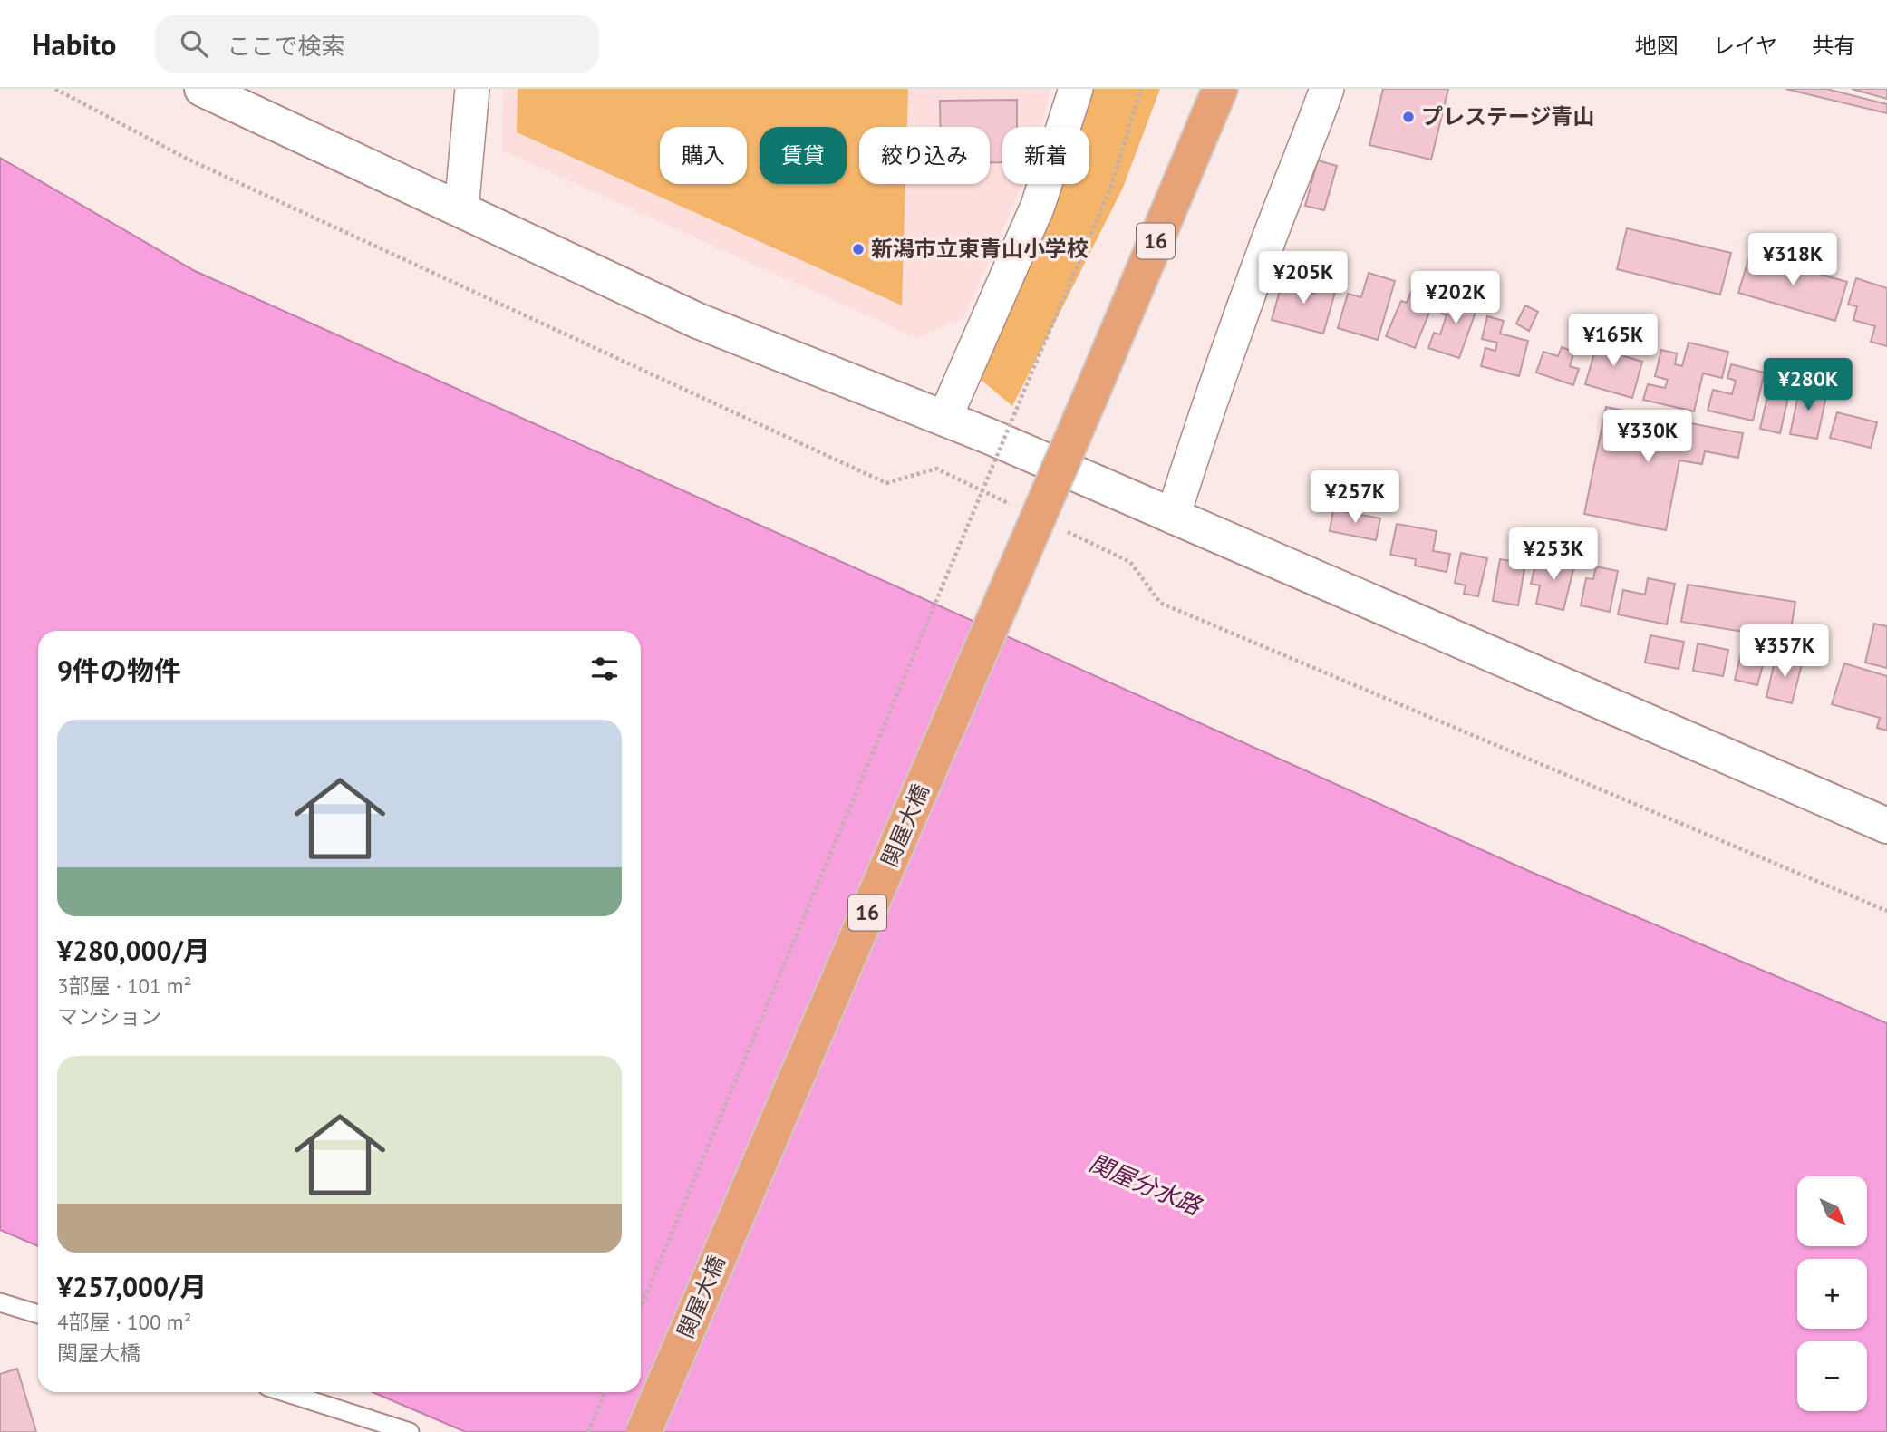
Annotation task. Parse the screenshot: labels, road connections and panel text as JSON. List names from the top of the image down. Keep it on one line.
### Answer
{"streets":{"main road":["16","関屋大橋"]},"water":["関屋分水路"],"places":["プレステージ青山","新潟市立東青山小学校"],"north":"bottom right","page":{"header":"Habito","search":"ここで検索","nav":["地図","レイヤ","共有"],"chip":["購入","賃貸","絞り込み","新着"],"price":["¥318K","¥205K","¥202K","¥165K","¥280K","¥330K","¥257K","¥253K","¥357K"],"heading":"9件の物件","list":[{"name":"¥280,000/月","note":"3部屋 · 101 m² · マンション"},{"name":"¥257,000/月","note":"4部屋 · 100 m² · 関屋大橋"}],"map_buttons":["+","−"]}}
